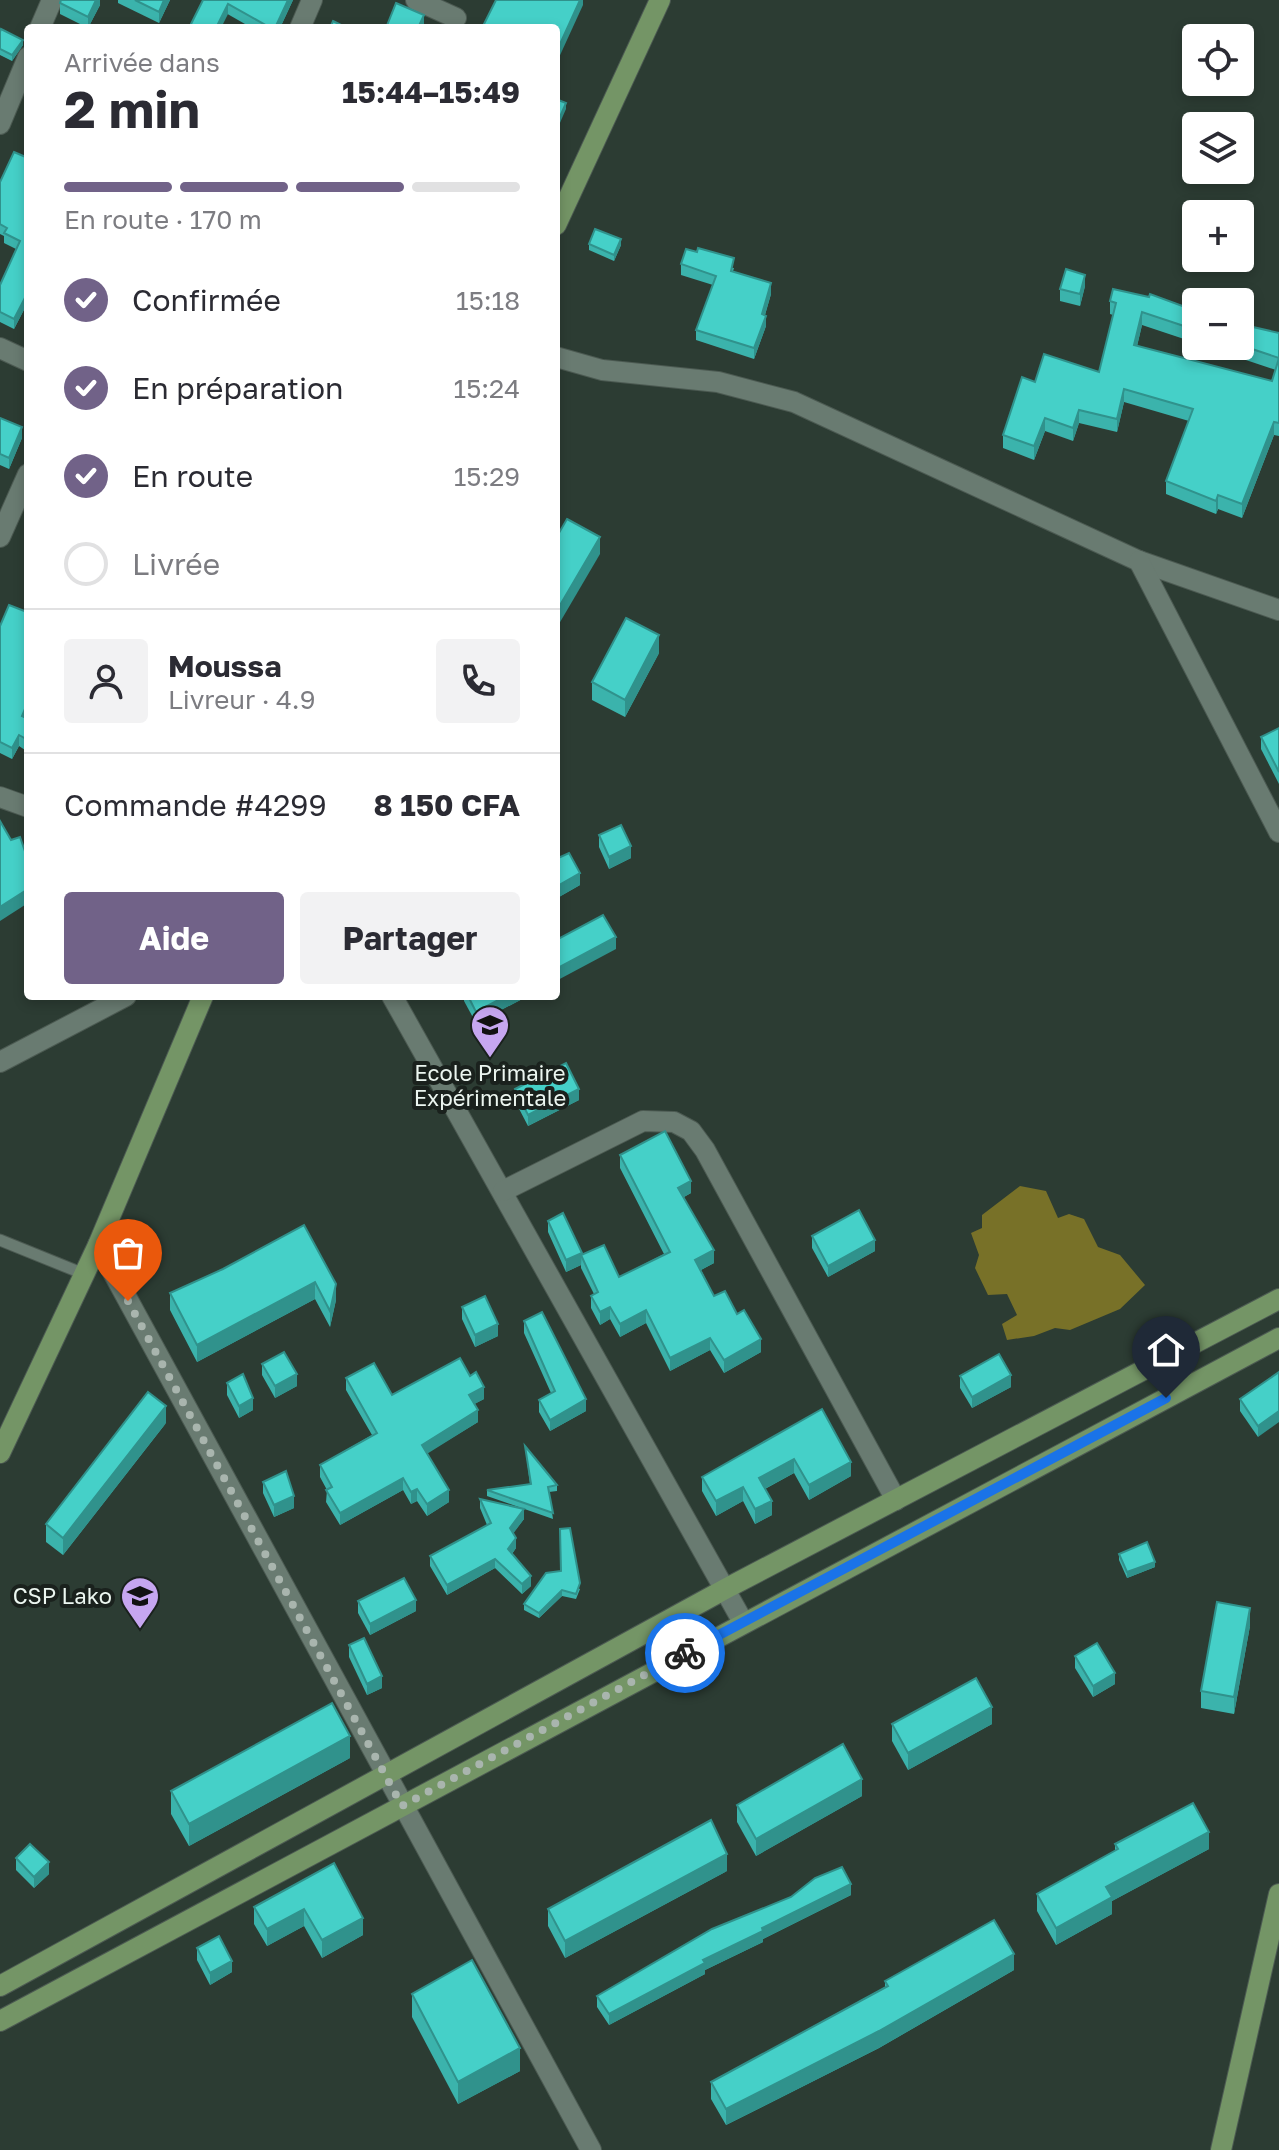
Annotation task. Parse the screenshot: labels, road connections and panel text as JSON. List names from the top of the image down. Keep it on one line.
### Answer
{"places":{"school or university":["Ecole Primaire Expérimentale","CSP Lako"]},"page":{"map_buttons":["+","−"],"heading":["2 min","Arrivée dans","15:44–15:49"],"panel":["Moussa","Livreur · 4.9","Commande #4299","8 150 CFA"],"bar":"En route · 170 m","list":[["Confirmée","15:18"],["En préparation","15:24"],["En route","15:29"],"Livrée"],"buttons":["Aide","Partager"]}}
